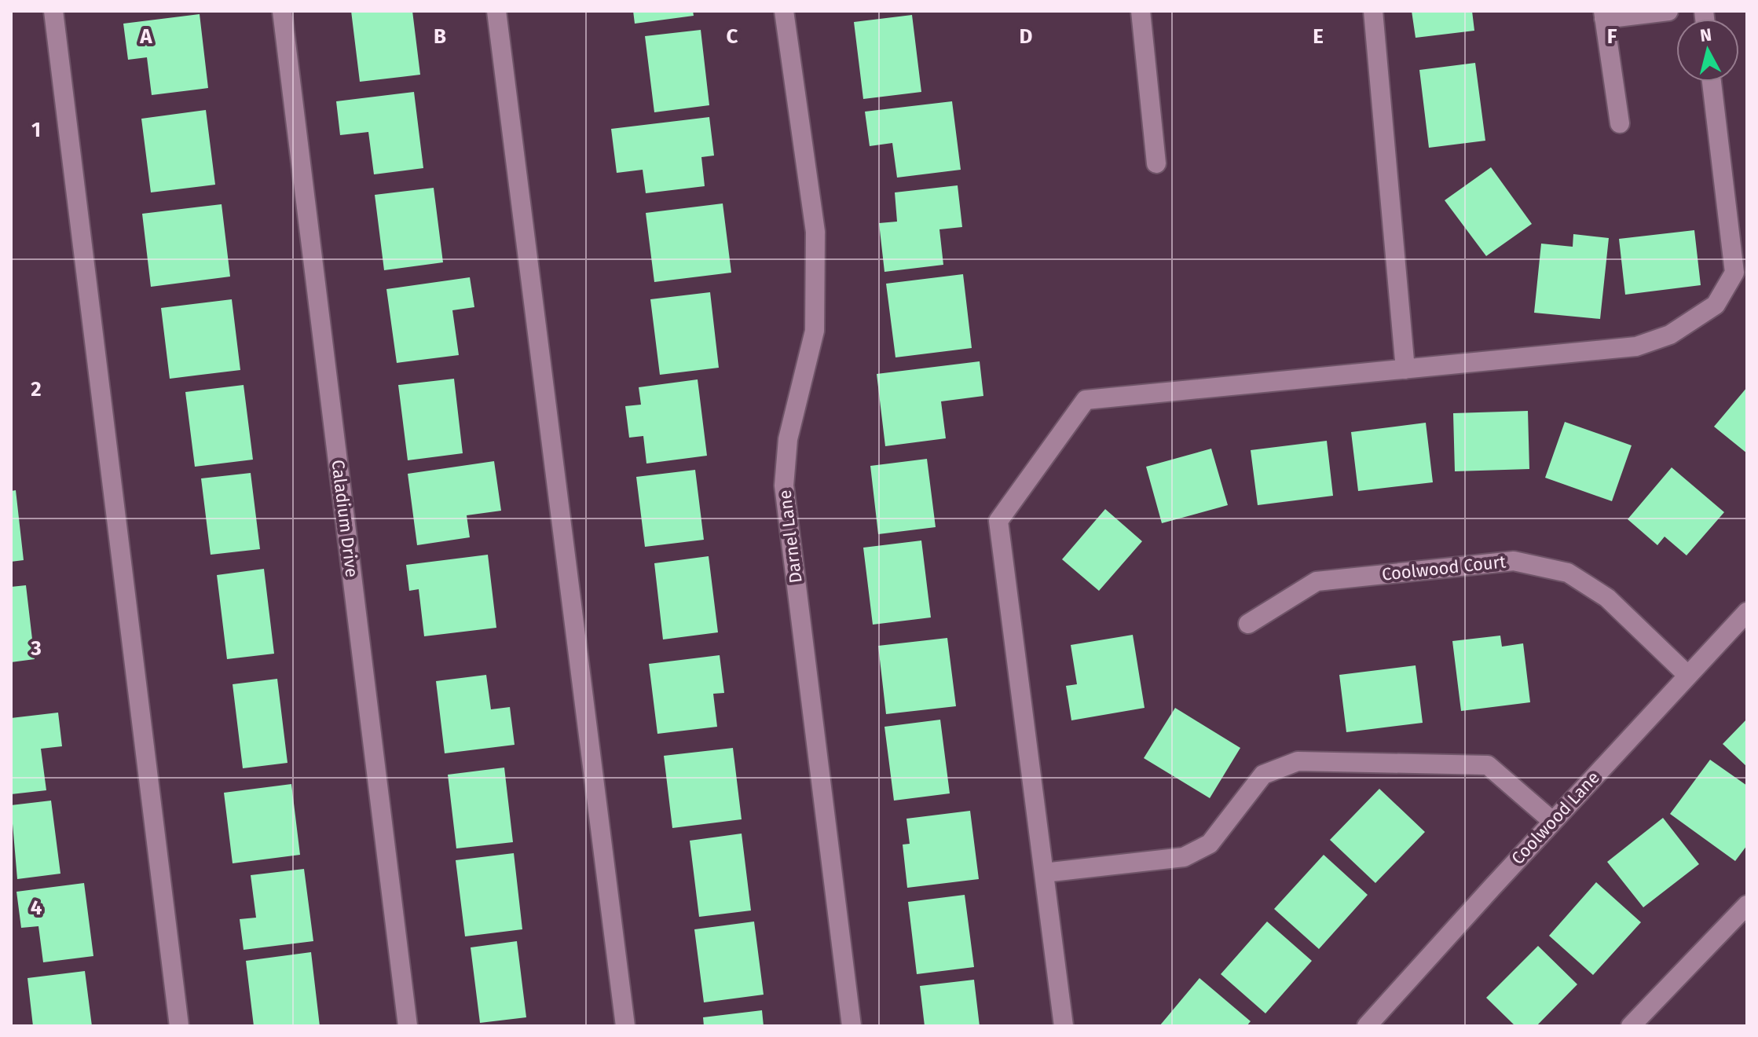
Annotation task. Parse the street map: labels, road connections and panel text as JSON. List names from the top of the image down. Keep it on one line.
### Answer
{"streets":{"street":["Caladium Drive","Darnel Lane","Coolwood Court","Coolwood Lane"]},"crossings":[["Coolwood Court","Coolwood Lane"]],"north":"top","grid":{"columns":["A","B","C","D","E","F"],"rows":["1","2","3","4"]}}
